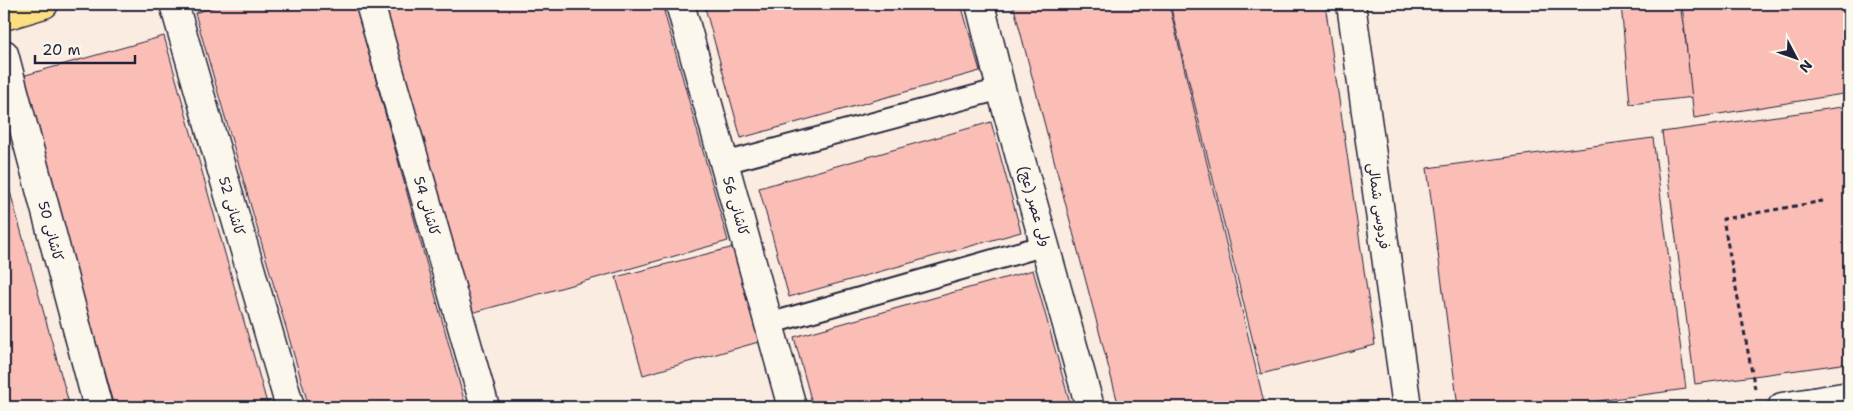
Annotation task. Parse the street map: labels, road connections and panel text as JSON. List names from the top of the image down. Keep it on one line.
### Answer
{"streets":{"street":["کاشانی 52","کاشانی 54","کاشانی 56","ولی عصر (عج)","فردوسی شمالی","کاشانی 50"]},"scale_bar":"20 m","north":"bottom right"}
